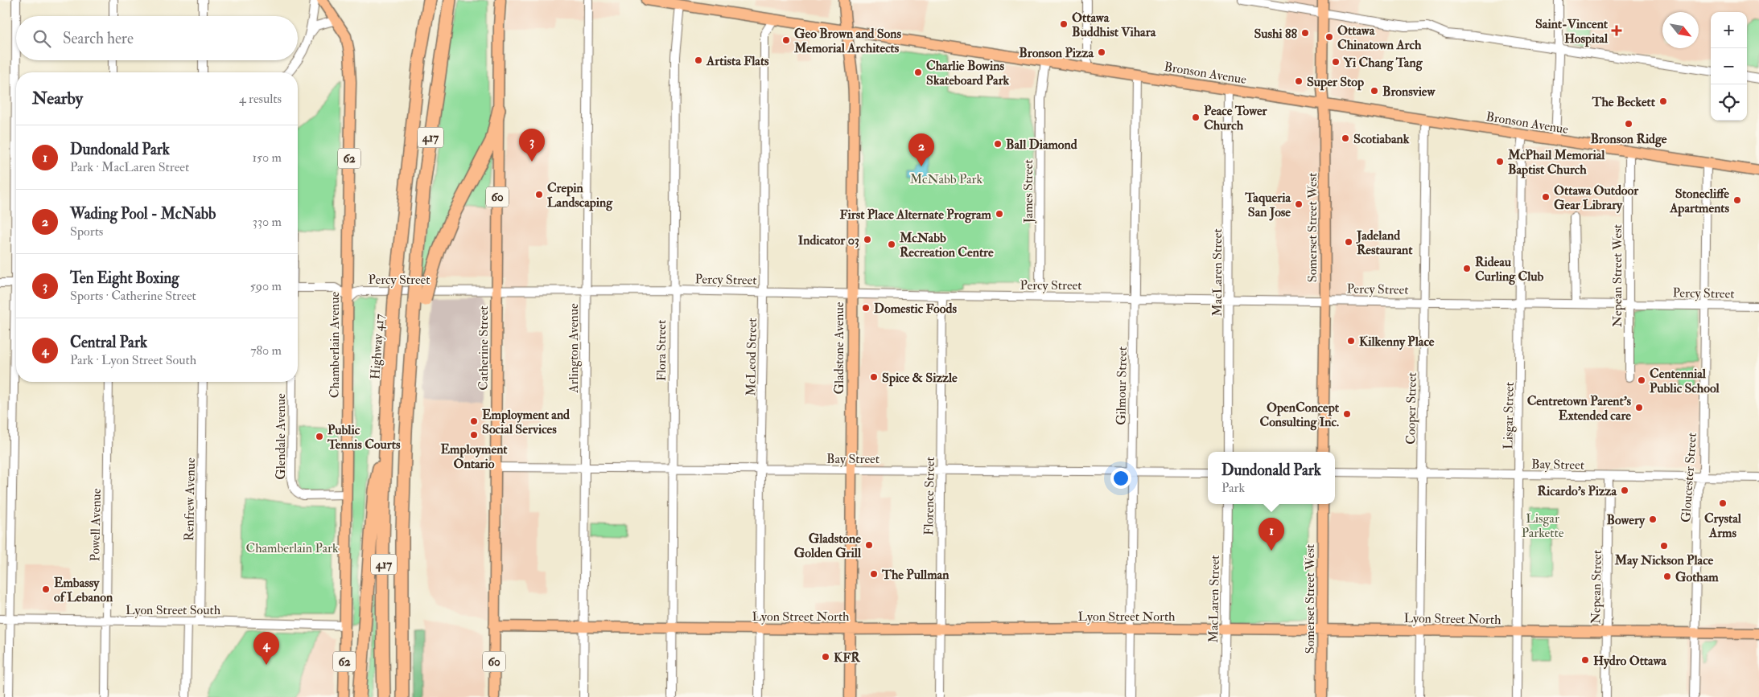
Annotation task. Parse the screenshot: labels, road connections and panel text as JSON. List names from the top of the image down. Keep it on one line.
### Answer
{"streets":{"highway":["417","Highway 417"],"main road":["Bronson Avenue","62","60","Somerset Street West","Chamberlain Avenue","Catherine Street","Gladstone Avenue","Lyon Street North"],"street":["James Street","MacLaren Street","Nepean Street West","Percy Street","Arlington Avenue","Flora Street","McLeod Street","Gilmour Street","Cooper Street","Lisgar Street","Glendale Avenue","Bay Street","Gloucester Street","Florence Street","Renfrew Avenue","Powell Avenue","Nepean Street","Lyon Street South"]},"crossings":[["Bronson Avenue","James Street"],["Bronson Avenue","Somerset Street West"],["Bronson Avenue","MacLaren Street"],["Bronson Avenue","Nepean Street West"],["Bronson Avenue","Gladstone Avenue"],["Bronson Avenue","Flora Street"],["Bronson Avenue","McLeod Street"],["Bronson Avenue","Gilmour Street"],["Bronson Avenue","Cooper Street"],["Bronson Avenue","Lisgar Street"],["Bronson Avenue","Gloucester Street"],["James Street","Percy Street"],["Somerset Street West","Percy Street"],["Somerset Street West","Lyon Street North"],["MacLaren Street","Percy Street"],["MacLaren Street","Lyon Street North"],["Nepean Street West","Percy Street"],["Percy Street","Chamberlain Avenue"],["Percy Street","Catherine Street"],["Percy Street","Arlington Avenue"],["Percy Street","Gladstone Avenue"],["Percy Street","Flora Street"],["Percy Street","McLeod Street"],["Percy Street","Gilmour Street"],["Percy Street","Cooper Street"],["Percy Street","Lisgar Street"],["Percy Street","Gloucester Street"],["Percy Street","Florence Street"],["Chamberlain Avenue","Glendale Avenue"],["Chamberlain Avenue","Lyon Street South"],["Catherine Street","Bay Street"],["Catherine Street","Lyon Street North"],["Arlington Avenue","Bay Street"],["Arlington Avenue","Lyon Street North"],["Gladstone Avenue","Bay Street"],["Gladstone Avenue","Lyon Street North"],["Flora Street","Bay Street"],["Flora Street","Lyon Street North"],["McLeod Street","Bay Street"],["McLeod Street","Lyon Street North"],["Gilmour Street","Bay Street"],["Gilmour Street","Lyon Street North"],["Cooper Street","Bay Street"],["Cooper Street","Lyon Street North"],["Lisgar Street","Bay Street"],["Lisgar Street","Lyon Street North"],["Bay Street","Gloucester Street"],["Bay Street","Florence Street"],["Bay Street","Nepean Street"],["Gloucester Street","Lyon Street North"],["Florence Street","Lyon Street North"],["Renfrew Avenue","Lyon Street South"],["Powell Avenue","Lyon Street South"],["Nepean Street","Lyon Street North"]],"parks":["McNabb Park","Lisgar Parkette","Chamberlain Park"],"places":{"other":["Ottawa Buddhist Vihara","Sushi 88","Ottawa Chinatown Arch","Geo Brown and Sons Memorial Architects","Bronson Pizza","Artista Flats","Yi Chang Tang","Charlie Bowins Skateboard Park","Super Stop","Bronsview","The Beckett","Peace Tower Church","Bronson Ridge","Scotiabank","Ball Diamond","McPhail Memorial Baptist Church","Crepin Landscaping","Ottawa Outdoor Gear Library","Stonecliffe Apartments","Taqueria San Jose","First Place Alternate Program","Indicator 03","Jadeland Restaurant","McNabb Recreation Centre","Rideau Curling Club","Domestic Foods","Kilkenny Place","Spice & Sizzle","Centennial Public School","Centretown Parent's Extended care","OpenConcept Consulting Inc.","Employment and Social Services","Employment Ontario","Public Tennis Courts","Ricardo's Pizza","Crystal Arms","Bowery","Gladstone Golden Grill","May Nickson Place","The Pullman","Gotham","Embassy of Lebanon","KFR","Hydro Ottawa"],"health":["Saint-Vincent Hospital"]},"north":"bottom right","page":{"map_buttons":["+","−"],"search":"Search here","heading":["Nearby","4 results"],"list":[{"mark":"1","name":"Dundonald Park","note":"Park · MacLaren Street","value":"150 m"},{"mark":"2","name":"Wading Pool - McNabb","note":"Sports","value":"330 m"},{"mark":"3","name":"Ten Eight Boxing","note":"Sports · Catherine Street","value":"590 m"},{"mark":"4","name":"Central Park","note":"Park · Lyon Street South","value":"780 m"}],"pins":["3","2","1","4"],"popup":["Dundonald Park","Park"]}}
